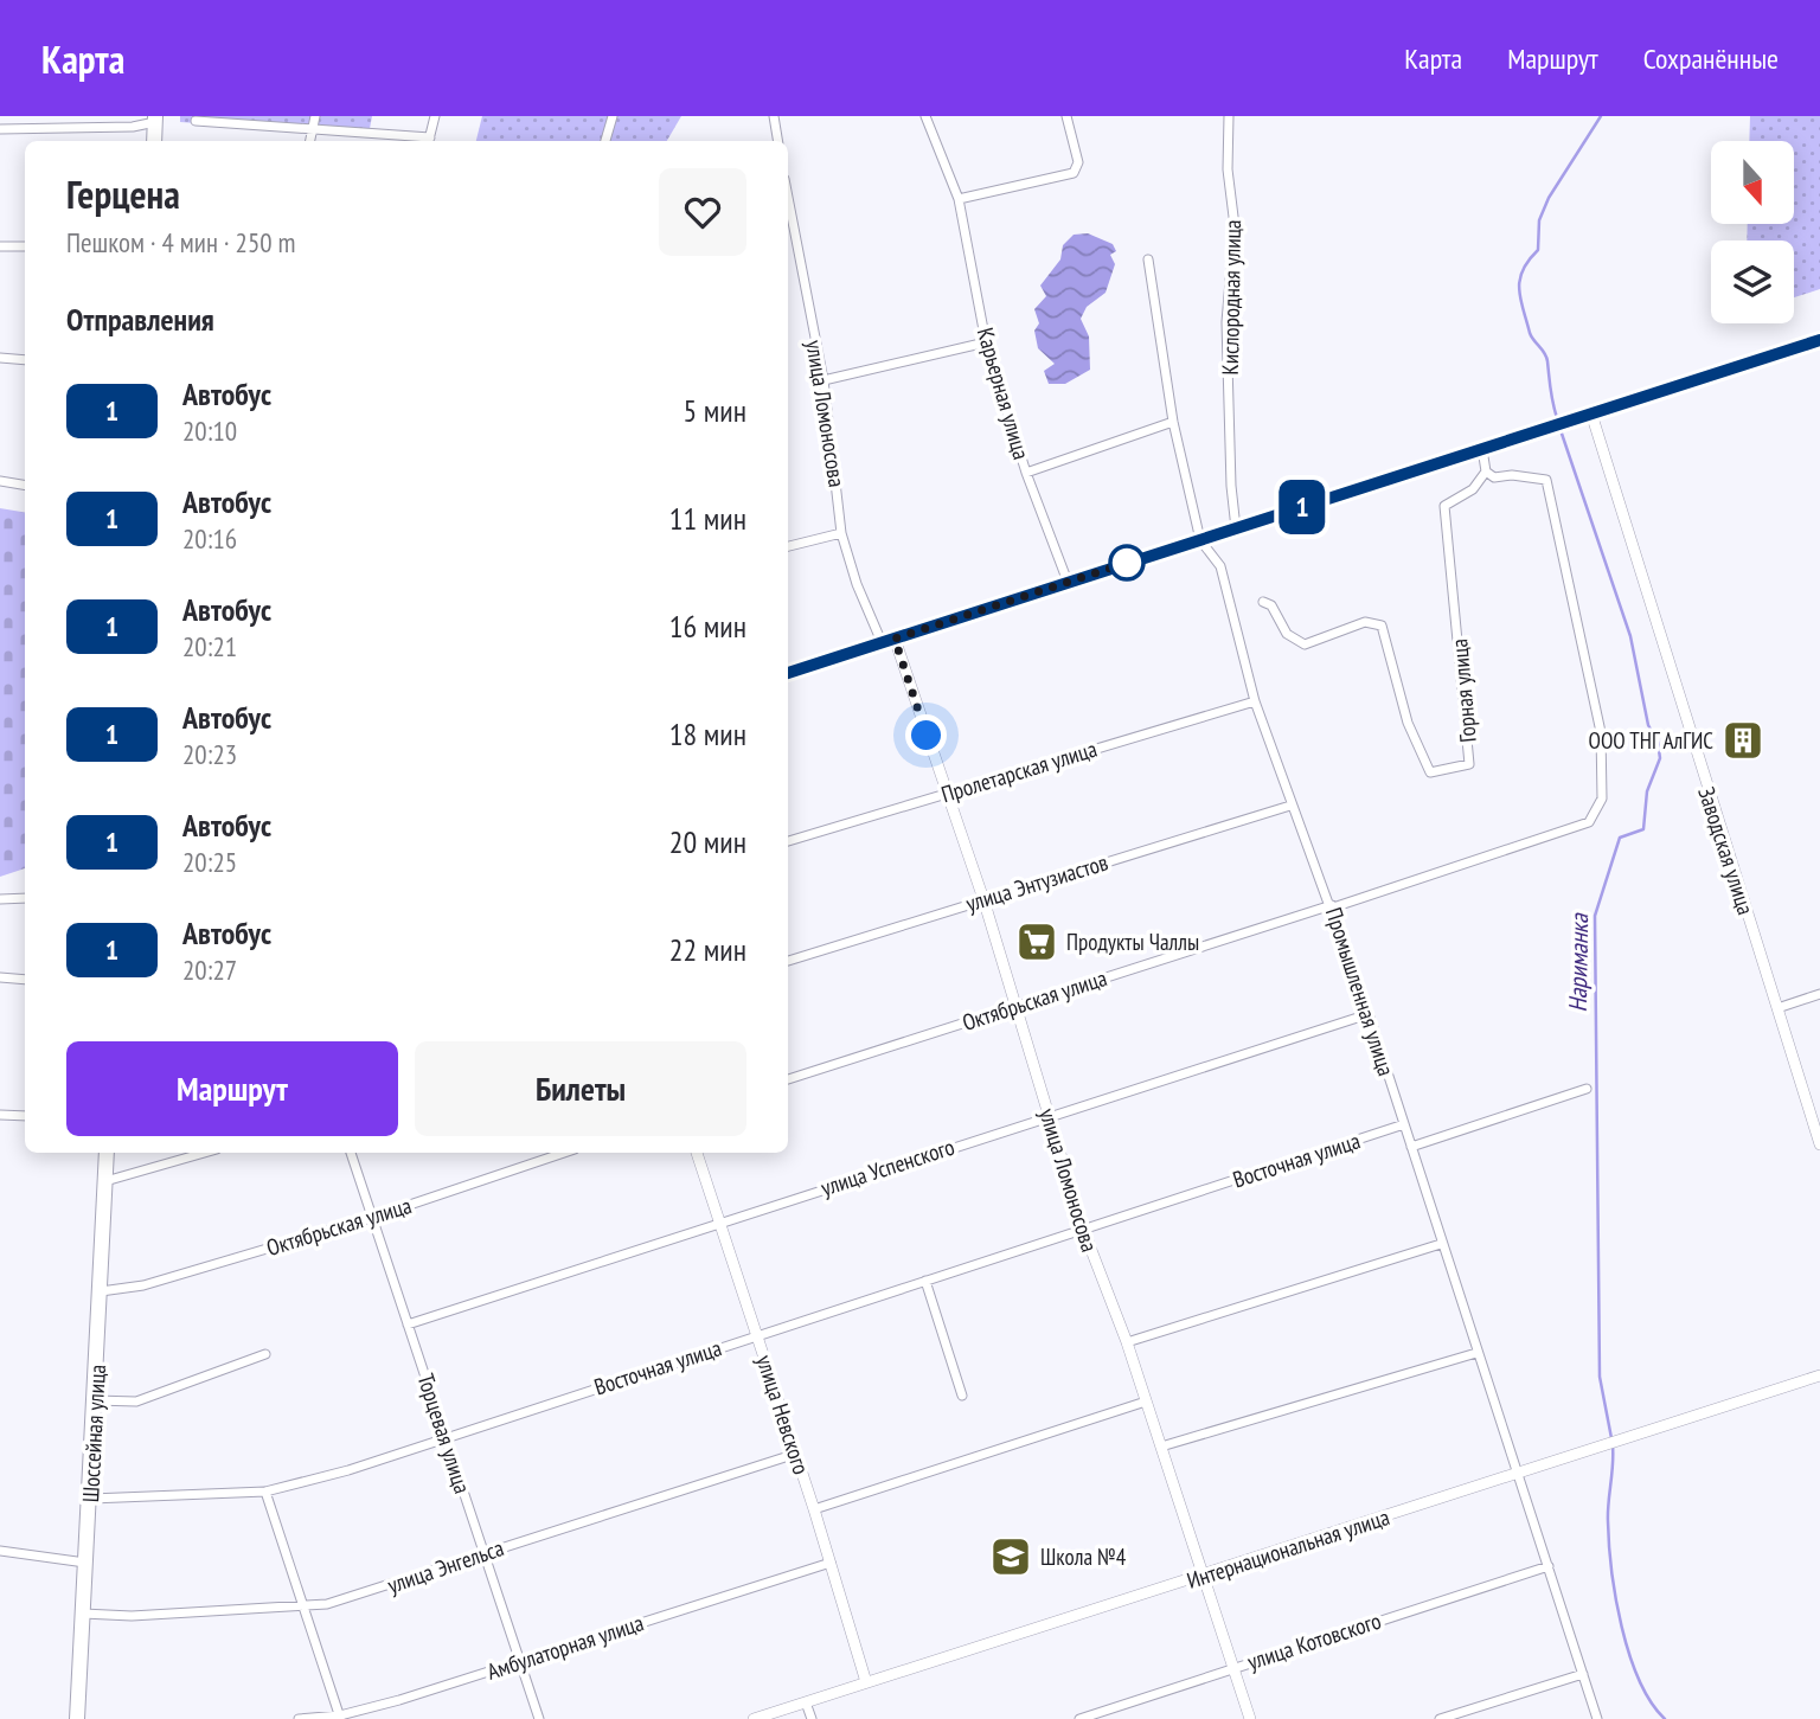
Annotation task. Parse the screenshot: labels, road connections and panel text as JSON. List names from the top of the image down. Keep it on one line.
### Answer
{"streets":{"main road":["Шоссейная улица"],"street":["Кислородная улица","Карьерная улица","улица Ломоносова","Горная улица","Пролетарская улица","Заводская улица","улица Энтузиастов","Промышленная улица","Октябрьская улица","Восточная улица","улица Успенского","улица Невского","Торцевая улица","Интернациональная улица","улица Энгельса","улица Котовского","Амбулаторная улица"]},"crossings":[["улица Ломоносова","Пролетарская улица"],["улица Ломоносова","улица Энтузиастов"],["улица Ломоносова","Октябрьская улица"],["улица Ломоносова","Восточная улица"],["улица Ломоносова","улица Успенского"],["улица Ломоносова","Интернациональная улица"],["улица Ломоносова","улица Котовского"],["Горная улица","Октябрьская улица"],["Пролетарская улица","Промышленная улица"],["улица Энтузиастов","Промышленная улица"],["Промышленная улица","Октябрьская улица"],["Промышленная улица","Восточная улица"],["Промышленная улица","улица Успенского"],["Промышленная улица","Интернациональная улица"],["Промышленная улица","улица Котовского"],["Октябрьская улица","Шоссейная улица"],["Октябрьская улица","Торцевая улица"],["Восточная улица","улица Невского"],["Восточная улица","Шоссейная улица"],["Восточная улица","Торцевая улица"],["улица Успенского","улица Невского"],["улица Успенского","Торцевая улица"],["улица Невского","Интернациональная улица"],["улица Невского","улица Энгельса"],["улица Невского","Амбулаторная улица"],["Шоссейная улица","улица Энгельса"],["Торцевая улица","улица Энгельса"],["Торцевая улица","Амбулаторная улица"]],"water":["Нариманка"],"places":{"building":["ООО ТНГ АлГИС"],"supermarket":["Продукты Чаллы"],"school or university":["Школа №4"]},"lines":["bus line 1"],"north":"bottom","page":{"header":"Карта","nav":["Карта","Маршрут","Сохранённые"],"on_map":"1","heading":[["Герцена","Пешком · 4 мин · 250 m"],"Отправления"],"list":[{"mark":"1","name":"Автобус","note":"20:10","value":"5 мин"},{"mark":"1","name":"Автобус","note":"20:16","value":"11 мин"},{"mark":"1","name":"Автобус","note":"20:21","value":"16 мин"},{"mark":"1","name":"Автобус","note":"20:23","value":"18 мин"},{"mark":"1","name":"Автобус","note":"20:25","value":"20 мин"},{"mark":"1","name":"Автобус","note":"20:27","value":"22 мин"}],"buttons":["Маршрут","Билеты"]}}
